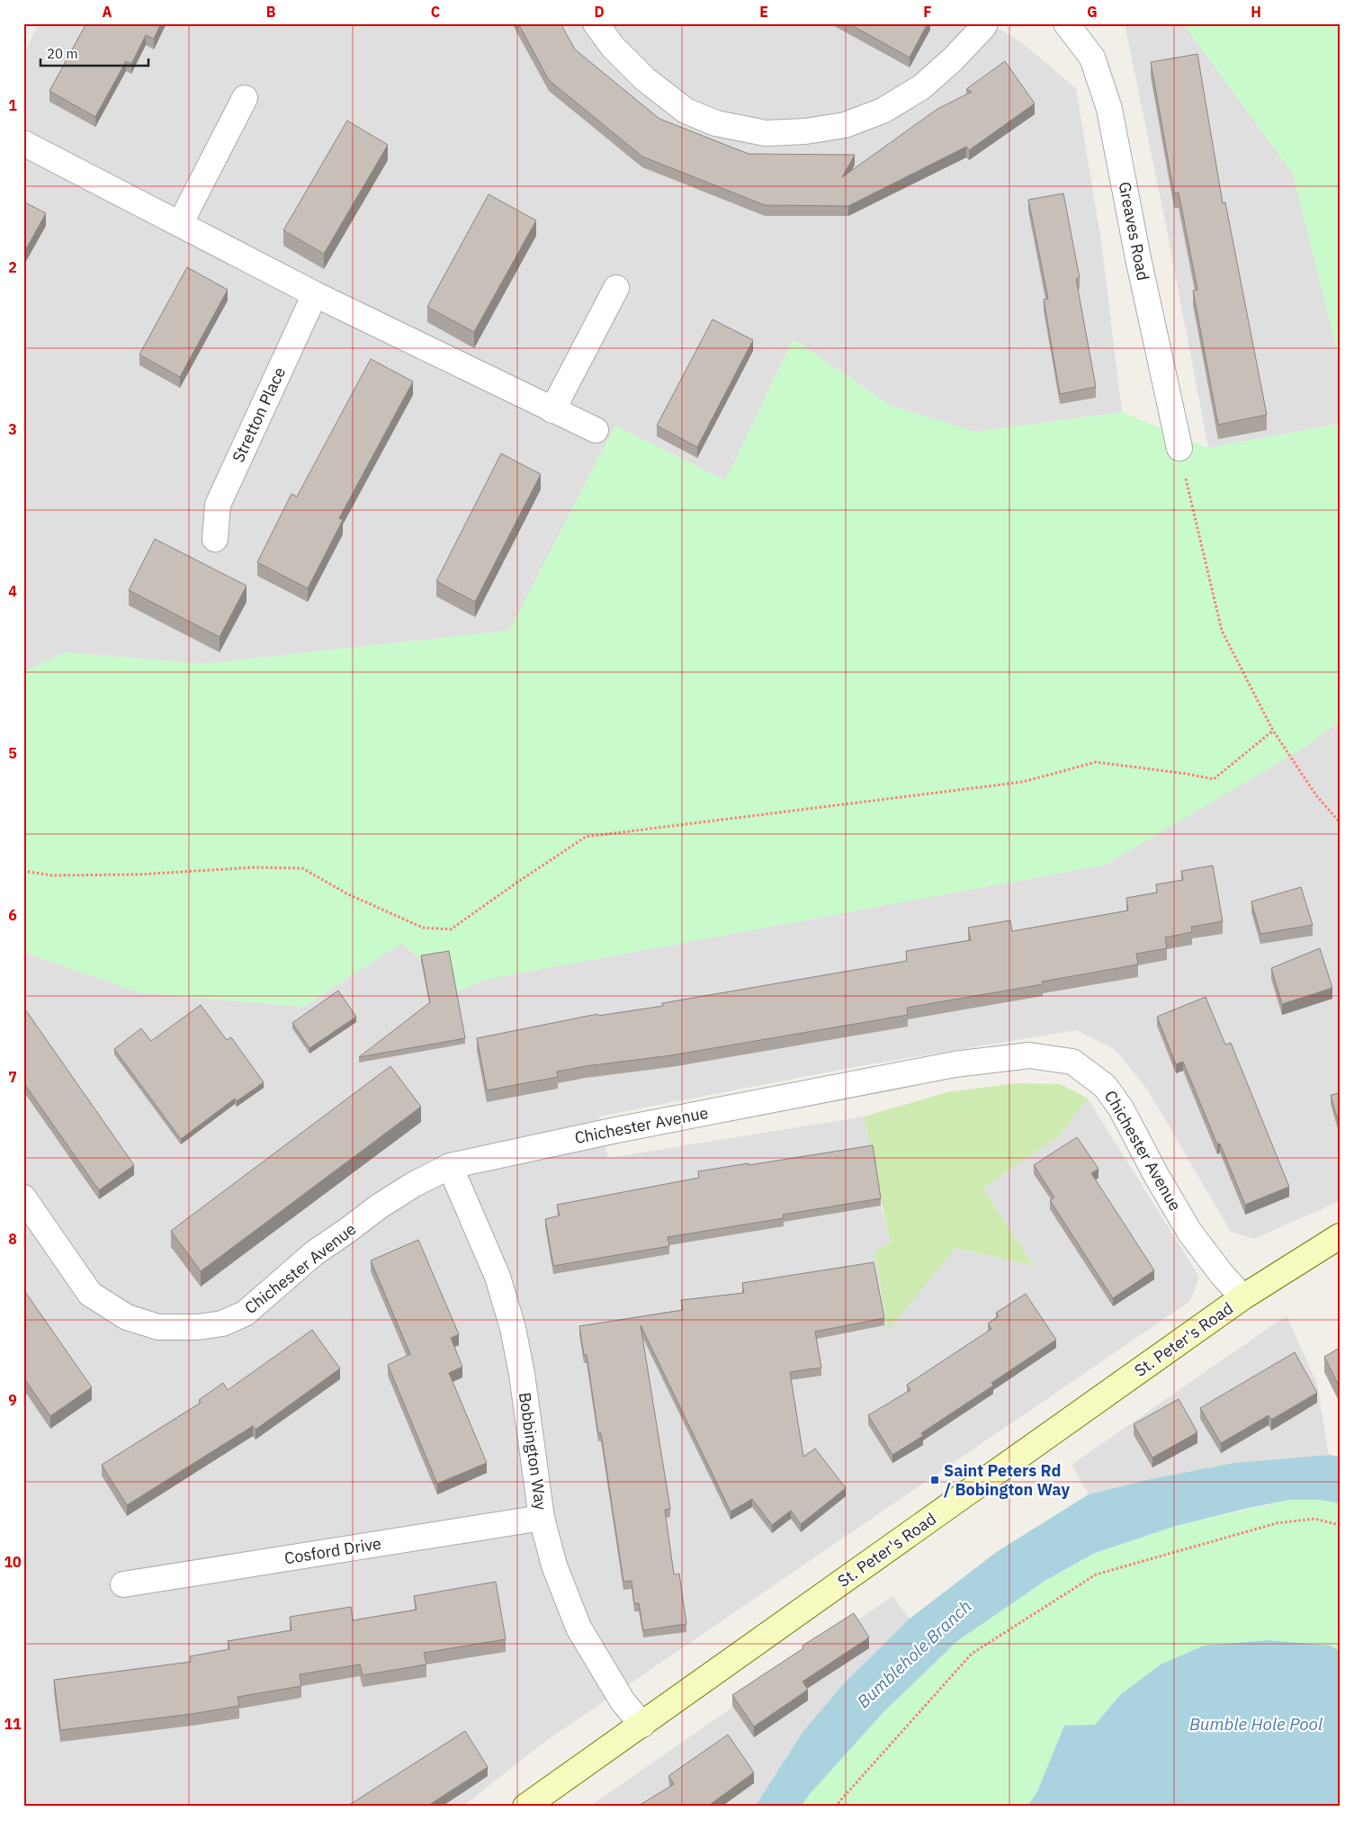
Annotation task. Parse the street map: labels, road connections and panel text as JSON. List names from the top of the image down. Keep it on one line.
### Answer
{"streets":{"street":["Greaves Road","Stretton Place","Chichester Avenue","St. Peter's Road","Bobbington Way","Cosford Drive"]},"crossings":[["Chichester Avenue","St. Peter's Road"],["Chichester Avenue","Bobbington Way"],["St. Peter's Road","Bobbington Way"],["Bobbington Way","Cosford Drive"]],"water":["Bumblehole Branch","Bumble Hole Pool"],"places":{"transit":["Saint Peters Rd / Bobington Way"]},"scale_bar":"20 m","grid":{"columns":["A","B","C","D","E","F","G","H"],"rows":["1","2","3","4","5","6","7","8","9","10","11"]}}
